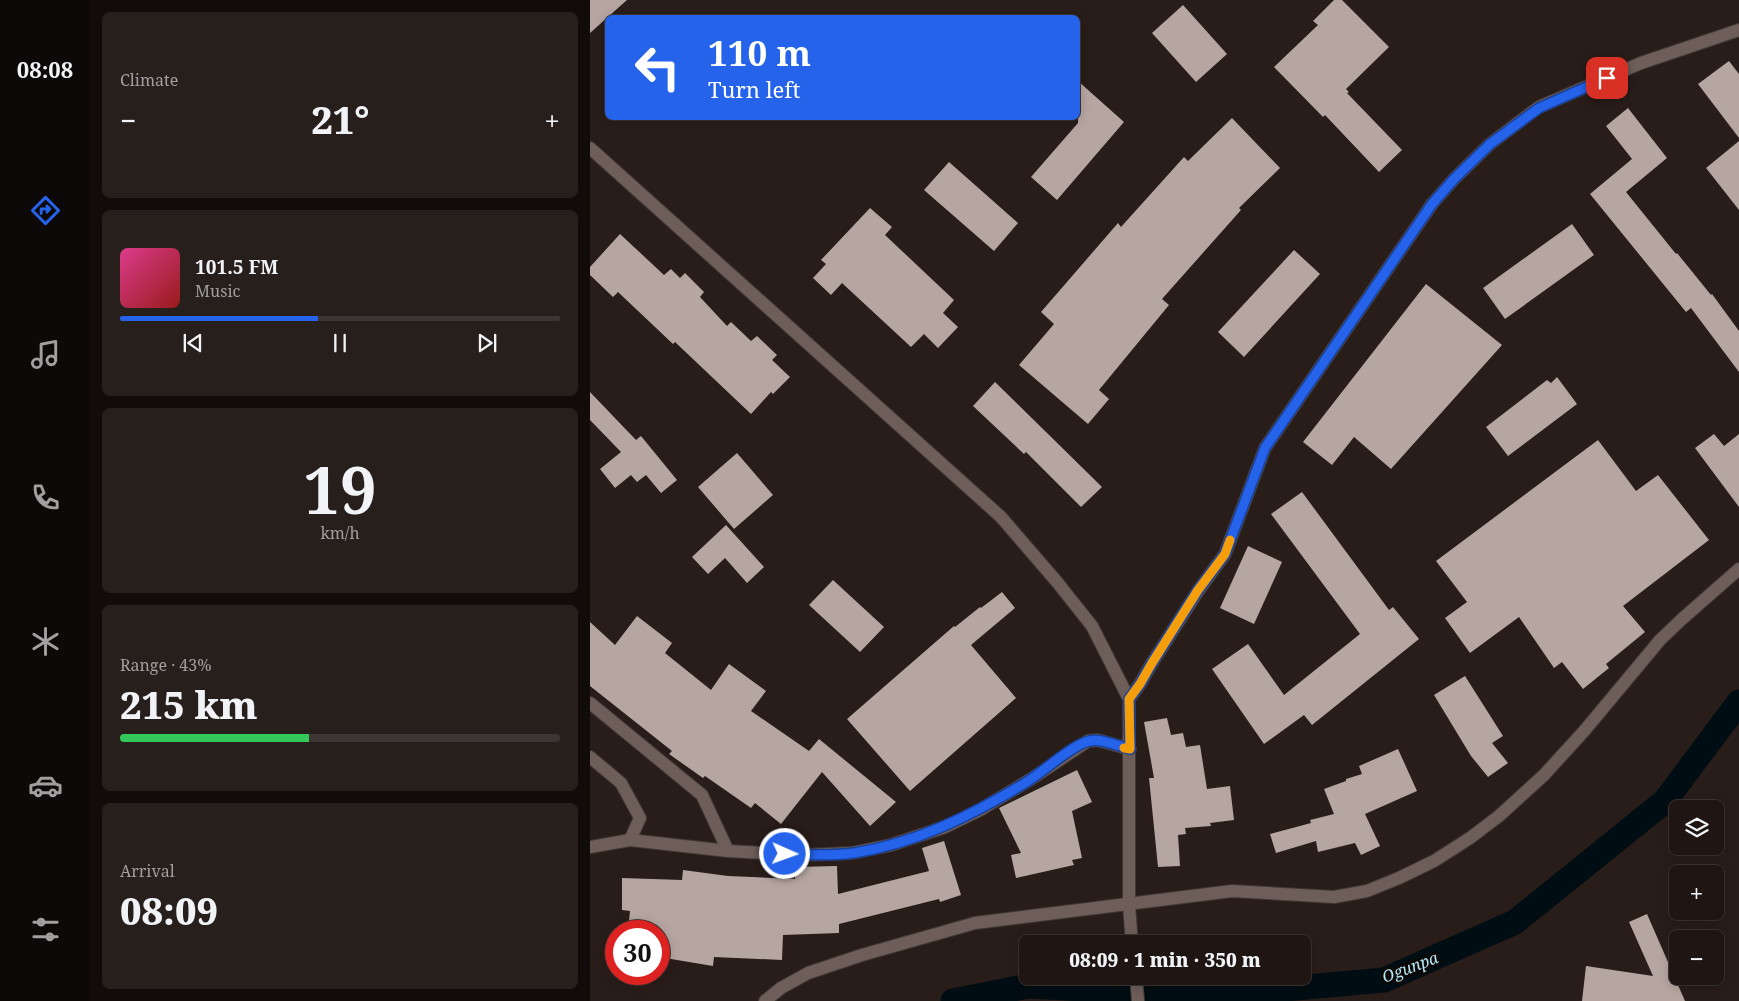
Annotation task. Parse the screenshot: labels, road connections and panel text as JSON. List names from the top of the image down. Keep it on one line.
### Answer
{"water":["Ogunpa"],"page":{"tabs":"08:08","tile":["Climate",["19","km/h"],["Range · 43%","215 km"],["Arrival","08:09"]],"turn":["110 m","Turn left"],"heat":["−","21°","+"],"song":["101.5 FM","Music"],"map_buttons":["+","−"],"limit":"30","trip":"08:09 · 1 min · 350 m"}}
